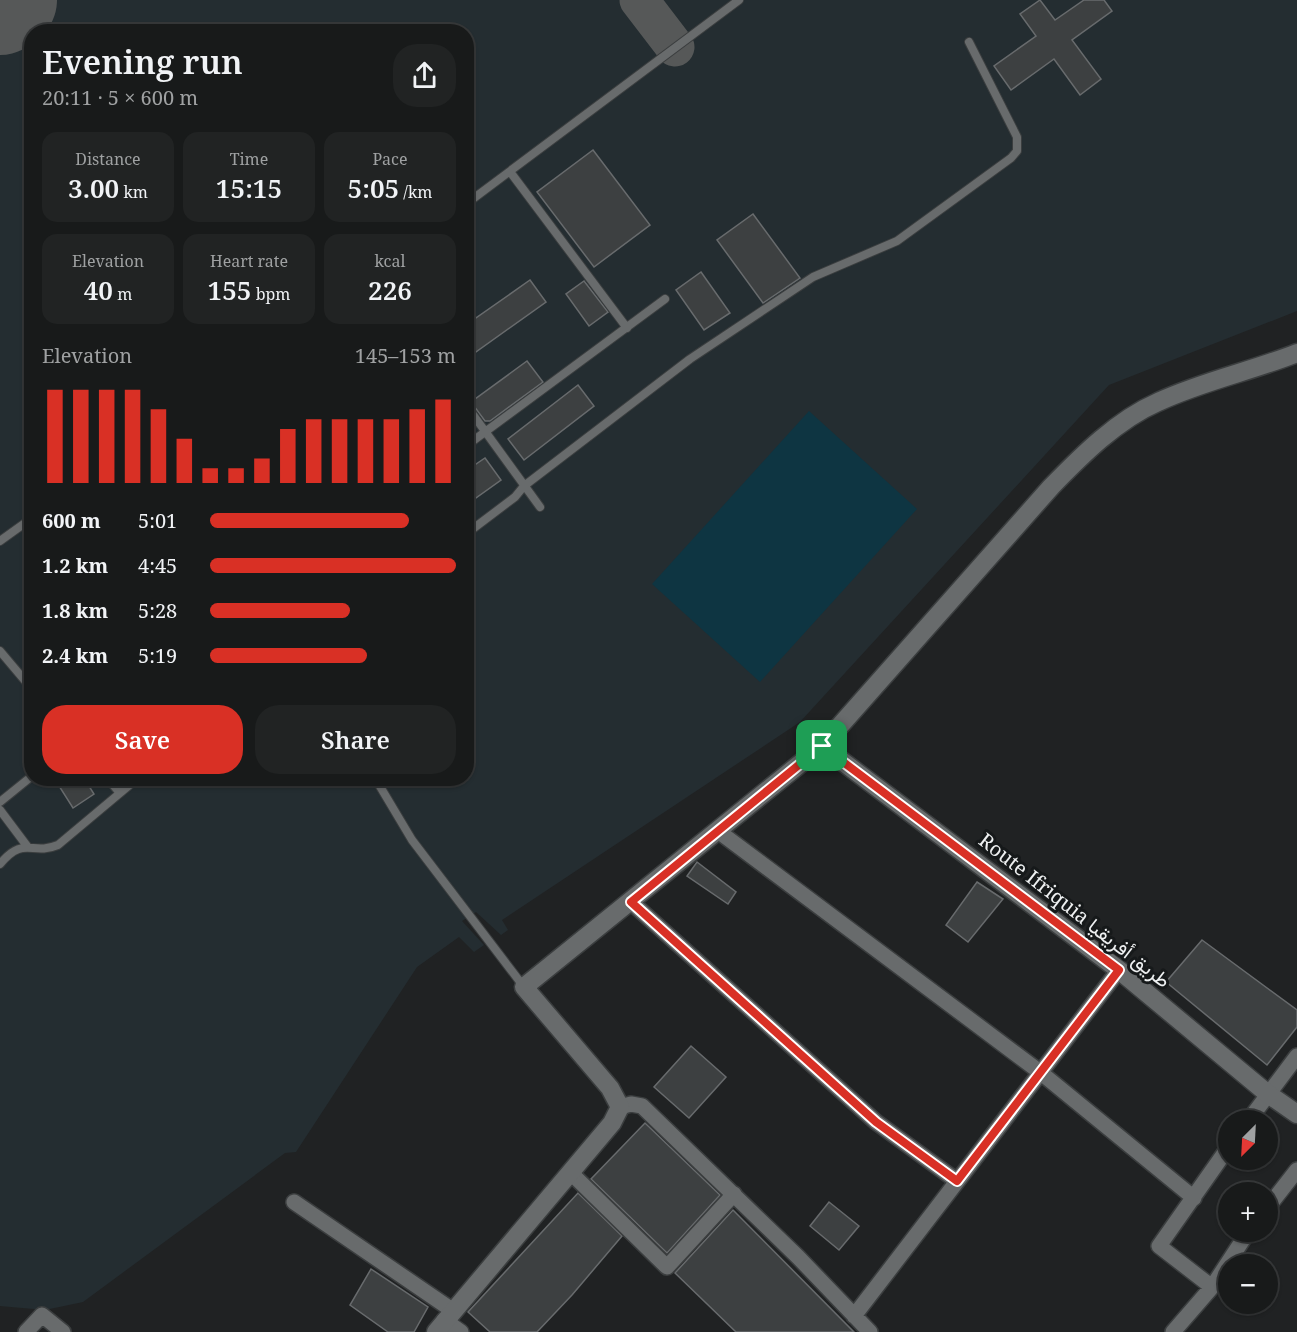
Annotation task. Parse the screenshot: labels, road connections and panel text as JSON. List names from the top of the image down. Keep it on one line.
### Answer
{"streets":{"street":["Route Ifriquia طريق أفريقيا"]},"north":"bottom left","page":{"heading":["Evening run","20:11 · 5 × 600 m"],"stats":[["Distance","3.00 km"],["Time","15:15"],["Pace","5:05 /km"],["Elevation","40 m"],["Heart rate","155 bpm"],["kcal","226"]],"chart":["Elevation","145–153 m"],"list":[{"name":"600 m","note":"5:01"},{"name":"1.2 km","note":"4:45"},{"name":"1.8 km","note":"5:28"},{"name":"2.4 km","note":"5:19"}],"buttons":["Save","Share"],"map_buttons":["+","−"]}}
